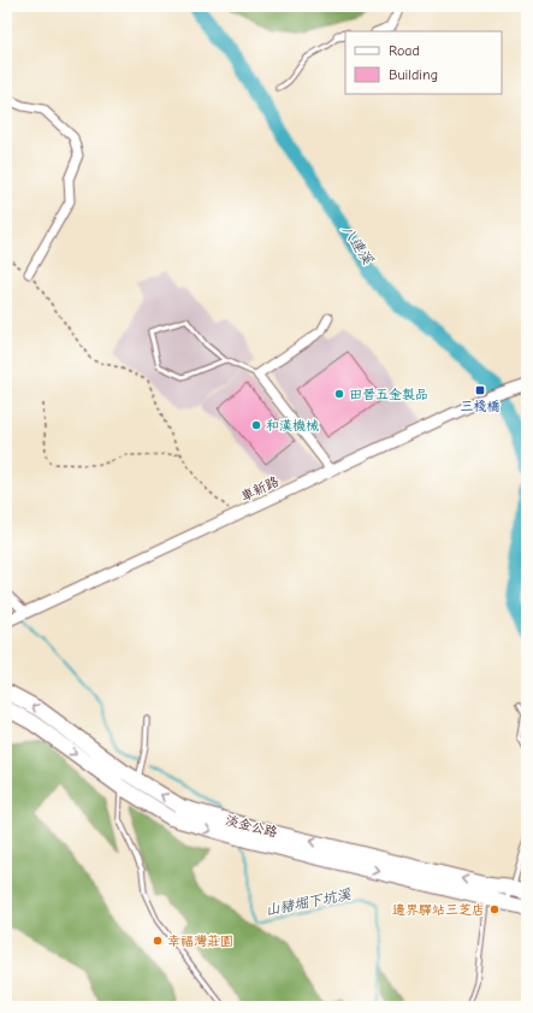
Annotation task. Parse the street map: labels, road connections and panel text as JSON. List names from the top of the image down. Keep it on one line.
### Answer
{"streets":{"main road":["淡金公路"],"street":["車新路"]},"water":["八連溪","山豬堀下坑溪"],"places":{"transit":["三棧橋"],"other":["田晉五金製品","和漢機械","邊界驛站三芝店","幸福灣莊園"]},"legend":["Road","Building"]}
